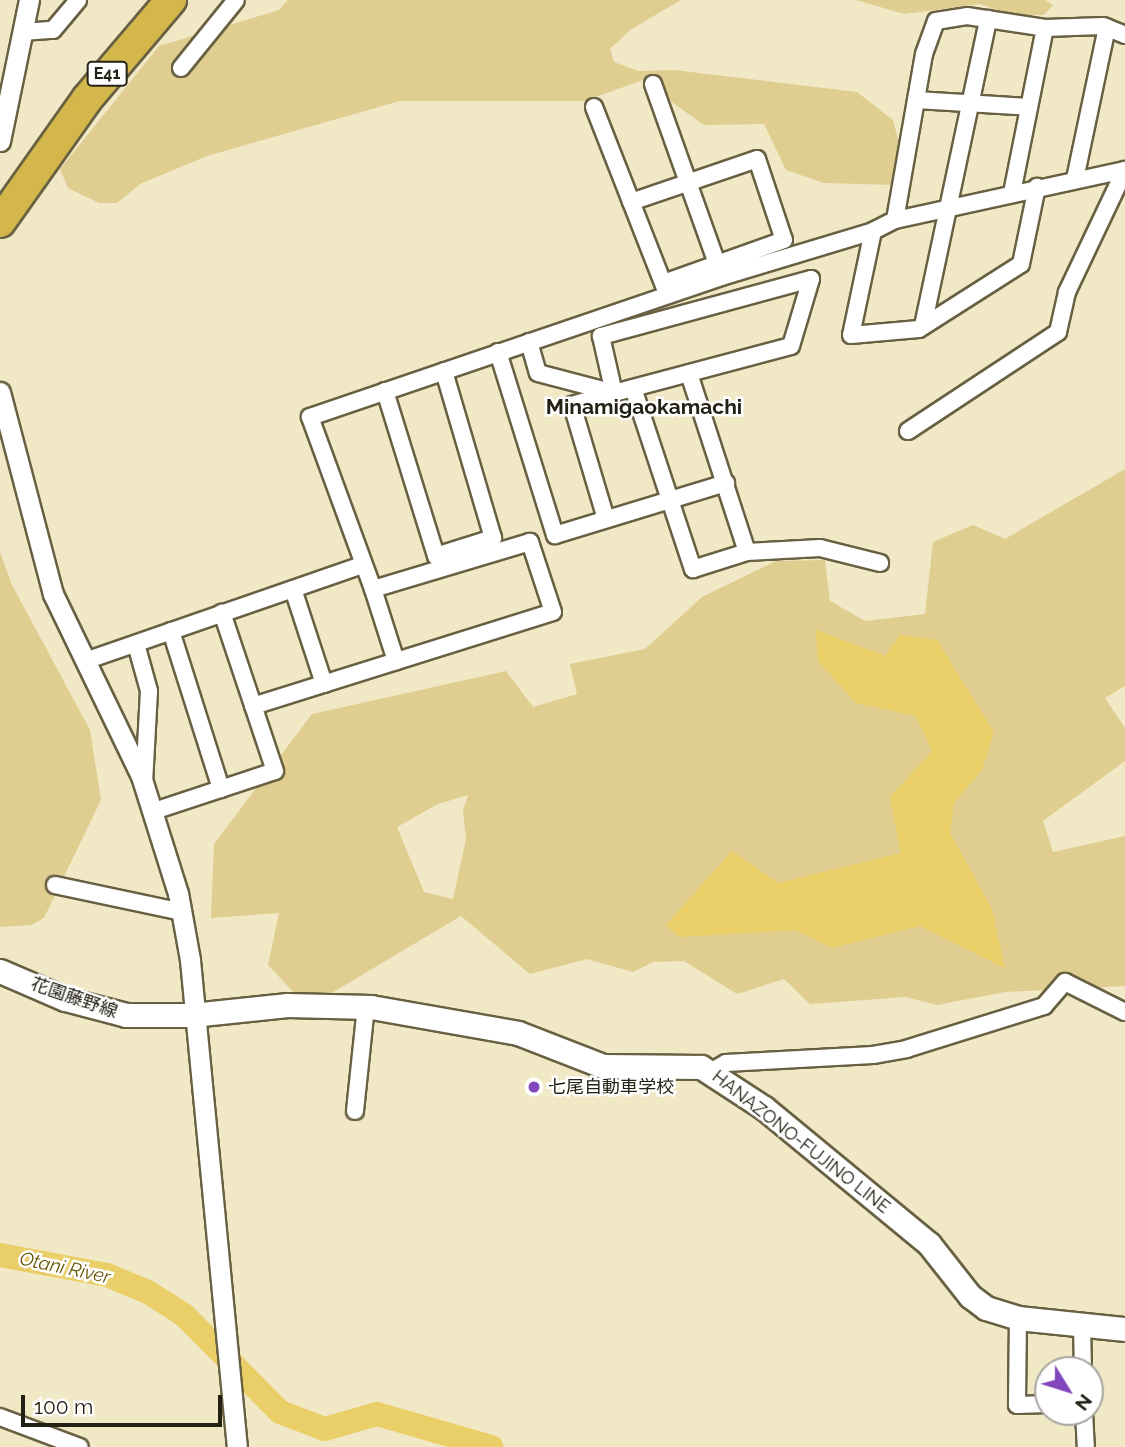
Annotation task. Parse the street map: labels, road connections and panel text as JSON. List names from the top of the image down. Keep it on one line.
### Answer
{"streets":{"highway":["E41"],"main road":["花園藤野線","HANAZONO-FUJINO LINE"]},"crossings":[["花園藤野線","HANAZONO-FUJINO LINE"]],"districts":["Minamigaokamachi"],"water":["Otani River"],"places":["七尾自動車学校"],"scale_bar":"100 m","north":"bottom right"}
